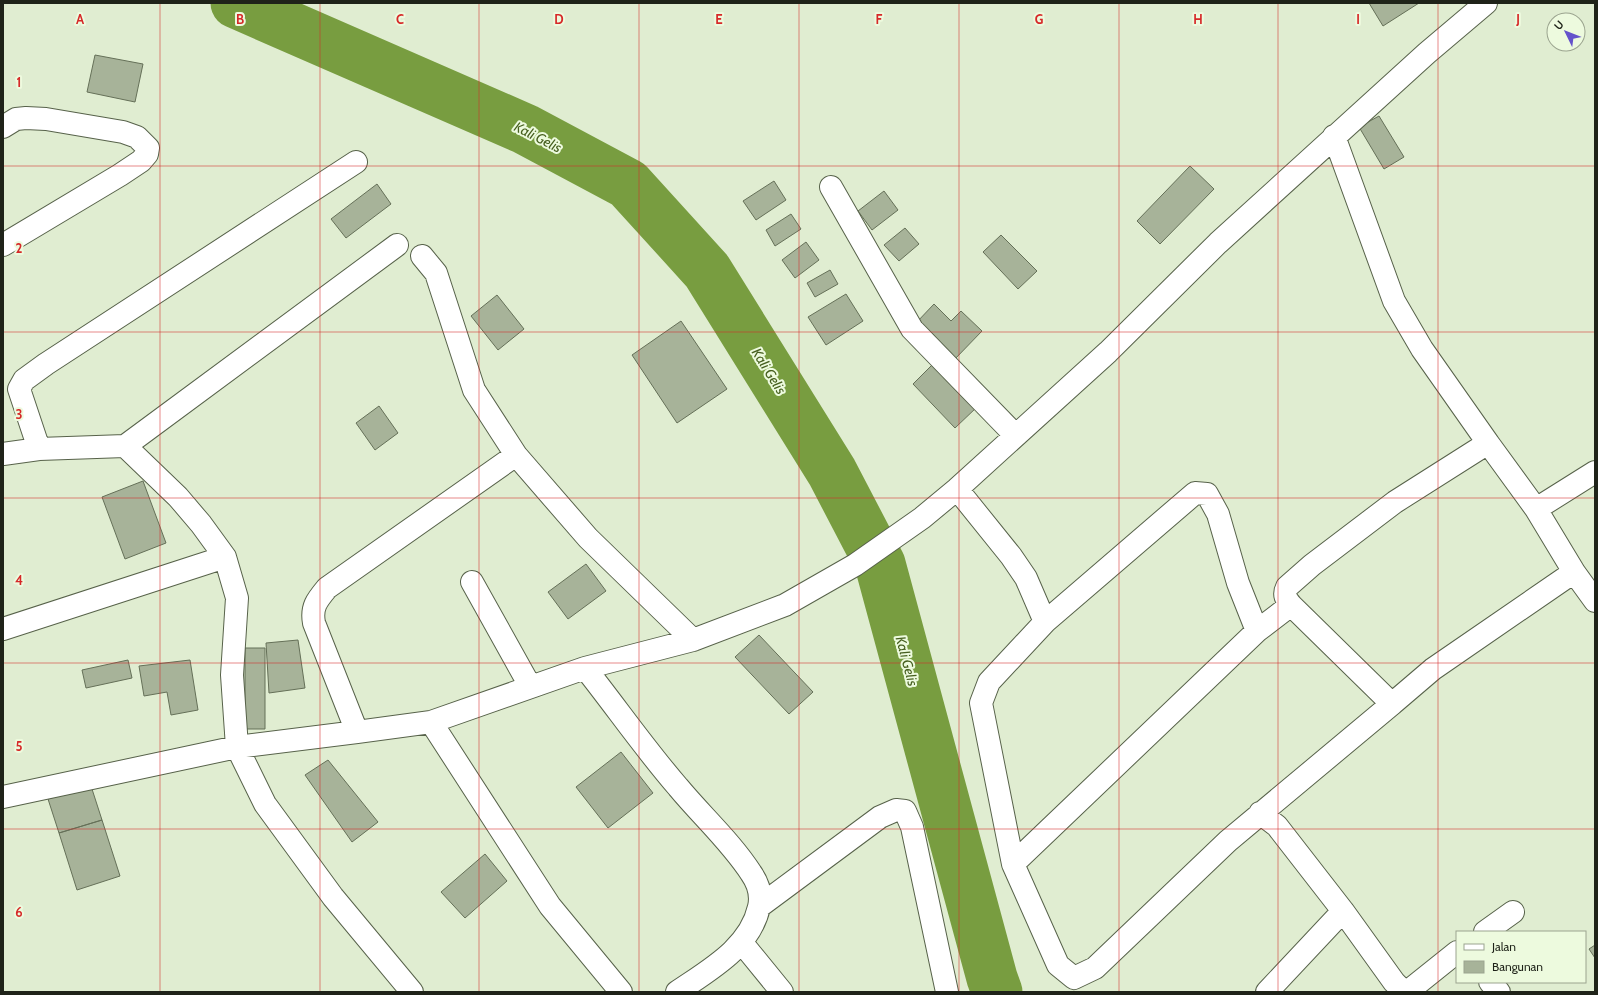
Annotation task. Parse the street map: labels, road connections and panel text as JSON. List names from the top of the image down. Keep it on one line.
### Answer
{"water":["Kali Gelis"],"legend":["Jalan","Bangunan"],"north":"top left","grid":{"columns":["A","B","C","D","E","F","G","H","I","J"],"rows":["1","2","3","4","5","6"]}}
